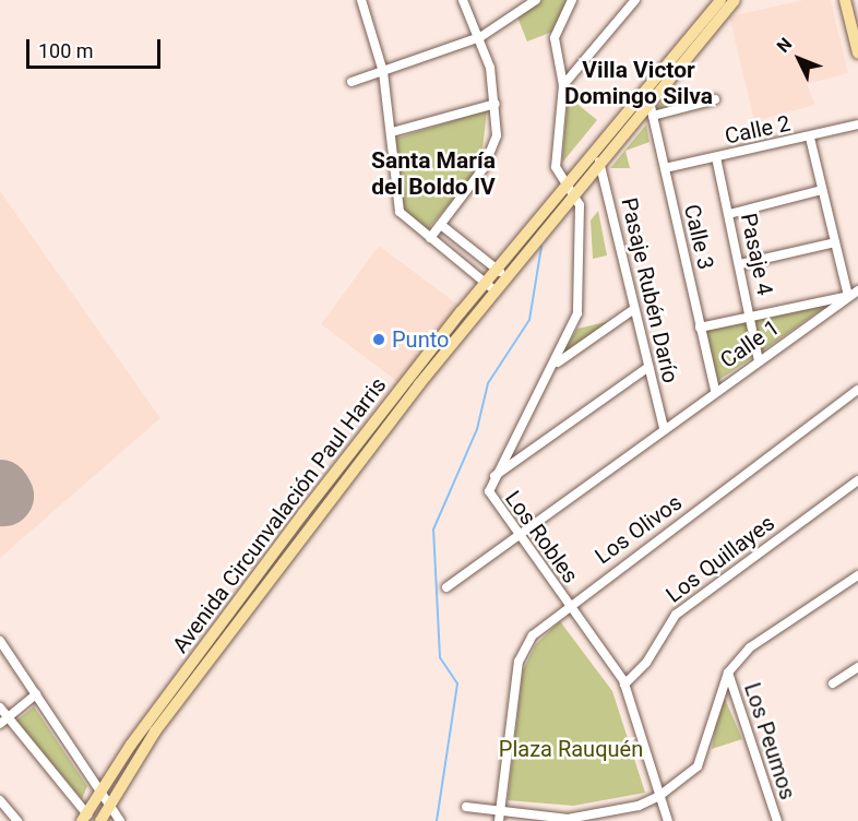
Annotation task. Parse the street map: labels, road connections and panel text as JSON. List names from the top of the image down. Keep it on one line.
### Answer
{"streets":{"main road":["Avenida Circunvalación Paul Harris"],"street":["Calle 2","Calle 3","Pasaje 4","Pasaje Rubén Darío","Calle 1","Los Olivos","Los Robles","Los Quillayes","Los Peumos"]},"crossings":[["Calle 2","Calle 3"],["Calle 2","Pasaje 4"],["Calle 3","Calle 1"],["Calle 3","Avenida Circunvalación Paul Harris"],["Pasaje 4","Calle 1"],["Pasaje Rubén Darío","Calle 1"],["Pasaje Rubén Darío","Avenida Circunvalación Paul Harris"],["Calle 1","Los Robles"],["Avenida Circunvalación Paul Harris","Los Robles"],["Los Olivos","Los Robles"],["Los Robles","Los Quillayes"]],"districts":["Villa Victor Domingo Silva","Santa María del Boldo IV"],"parks":["Plaza Rauquén"],"places":["Punto"],"scale_bar":"100 m","north":"top left"}
